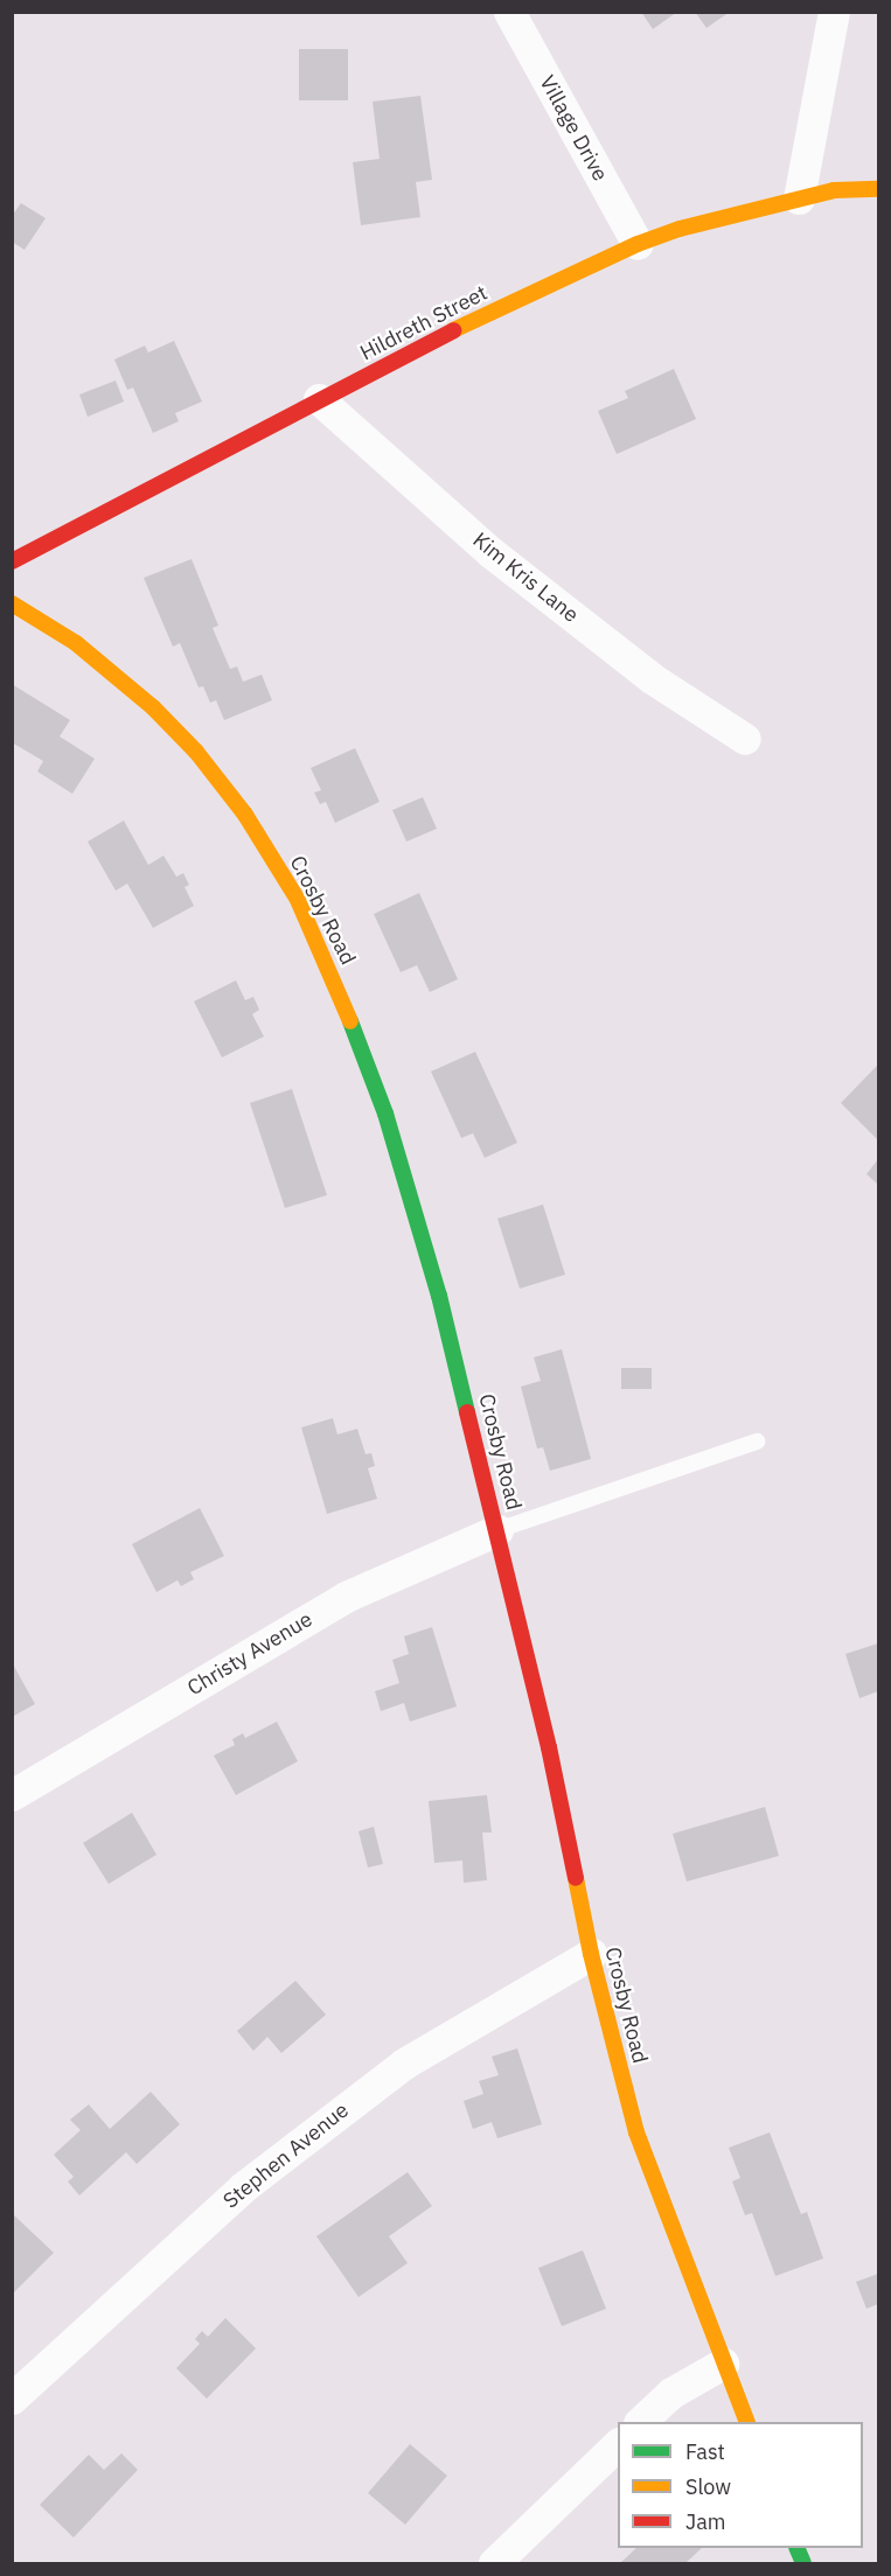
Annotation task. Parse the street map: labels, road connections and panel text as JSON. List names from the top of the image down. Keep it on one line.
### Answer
{"streets":{"street":["Village Drive","Hildreth Street","Kim Kris Lane","Crosby Road","Christy Avenue","Stephen Avenue"]},"crossings":[["Village Drive","Hildreth Street"],["Hildreth Street","Kim Kris Lane"],["Crosby Road","Christy Avenue"],["Crosby Road","Stephen Avenue"]],"legend":["Fast","Slow","Jam"]}
